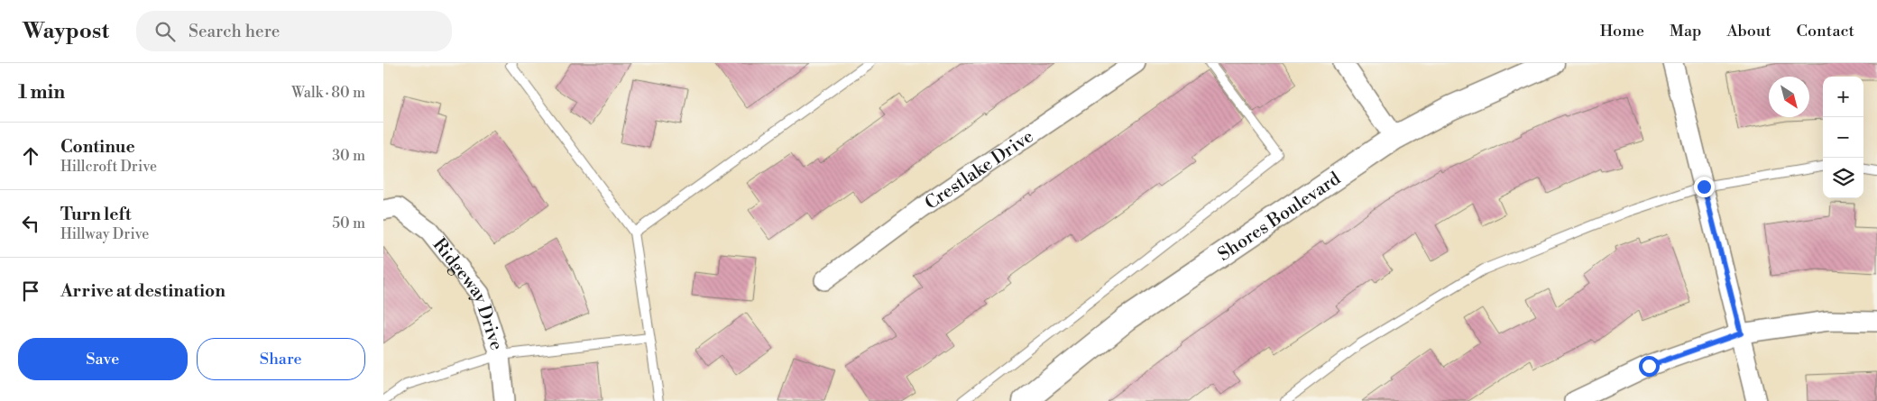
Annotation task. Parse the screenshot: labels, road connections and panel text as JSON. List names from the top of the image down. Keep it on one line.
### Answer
{"streets":{"street":["Crestlake Drive","Shores Boulevard","Ridgeway Drive"]},"north":"bottom right","page":{"header":"Waypost","search":"Search here","nav":["Home","Map","About","Contact"],"heading":["1 min","Walk · 80 m"],"map_buttons":["+","−"],"list":[["Continue","Hillcroft Drive","30 m"],["Turn left","Hillway Drive","50 m"],"Arrive at destination"],"buttons":["Save","Share"]}}
